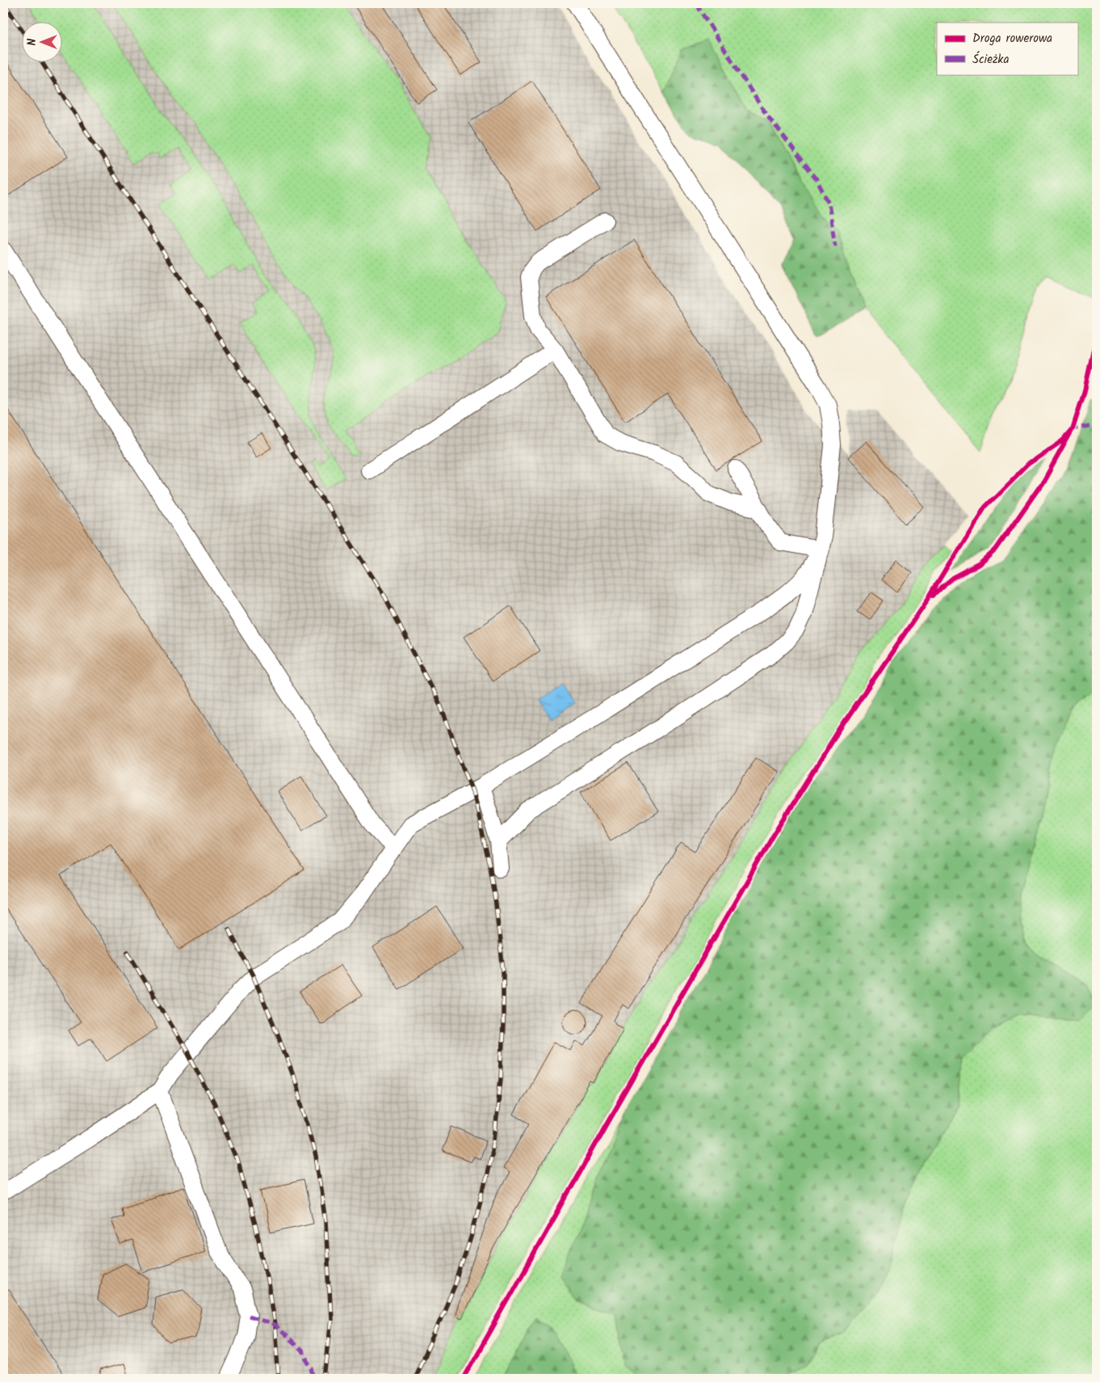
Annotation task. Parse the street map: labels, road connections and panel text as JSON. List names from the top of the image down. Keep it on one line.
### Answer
{"legend":["Droga rowerowa","Ścieżka"],"north":"left"}
